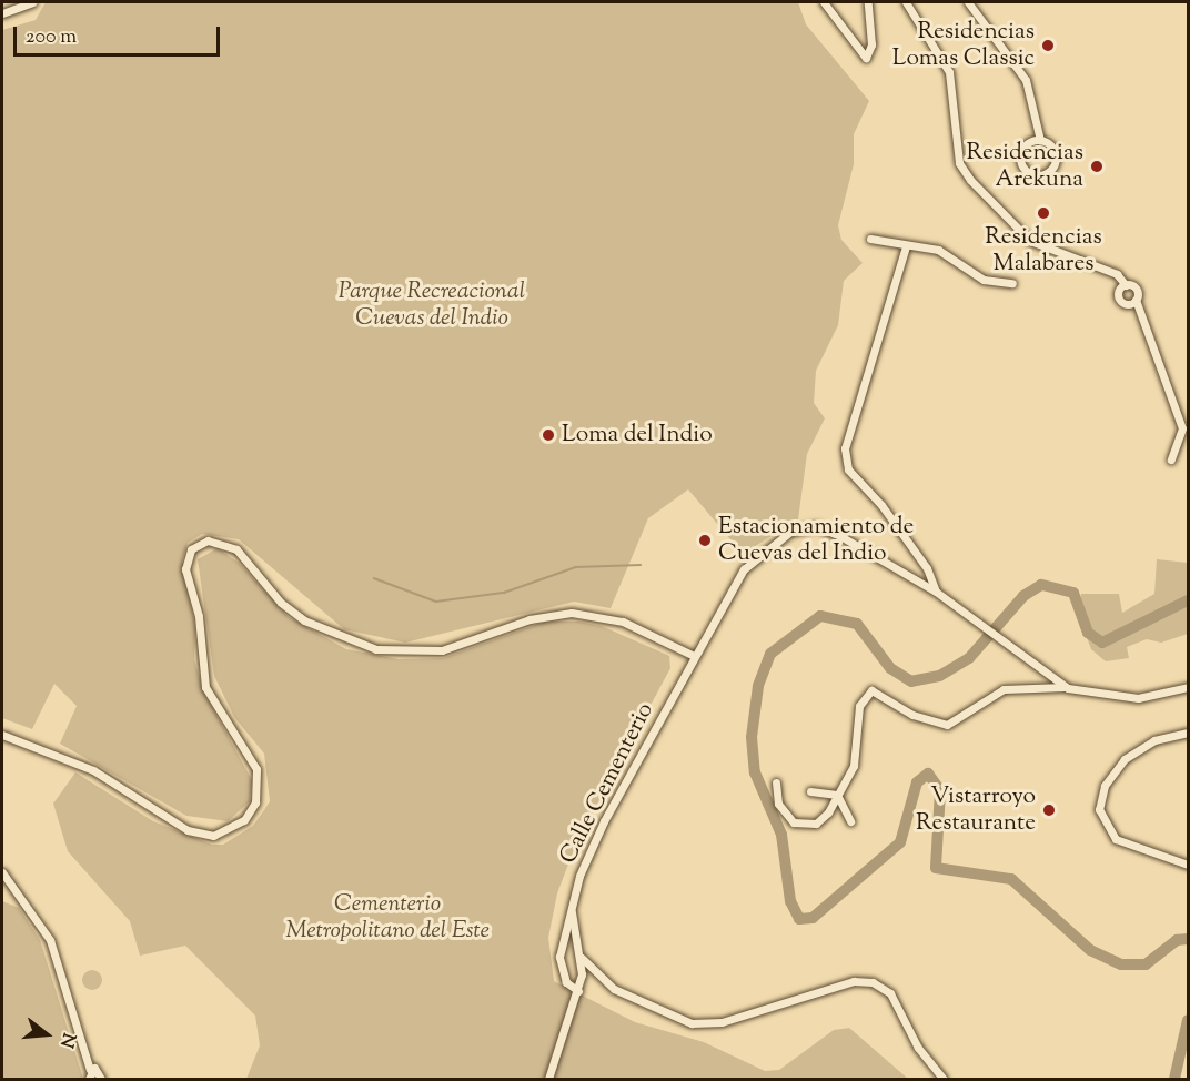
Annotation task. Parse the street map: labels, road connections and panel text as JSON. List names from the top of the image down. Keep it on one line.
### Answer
{"streets":{"street":["Calle Cementerio"]},"parks":["Parque Recreacional Cuevas del Indio","Cementerio Metropolitano del Este"],"places":["Residencias Lomas Classic","Residencias Arekuna","Residencias Malabares","Loma del Indio","Estacionamiento de Cuevas del Indio","Vistarroyo Restaurante"],"scale_bar":"200 m","north":"right"}
